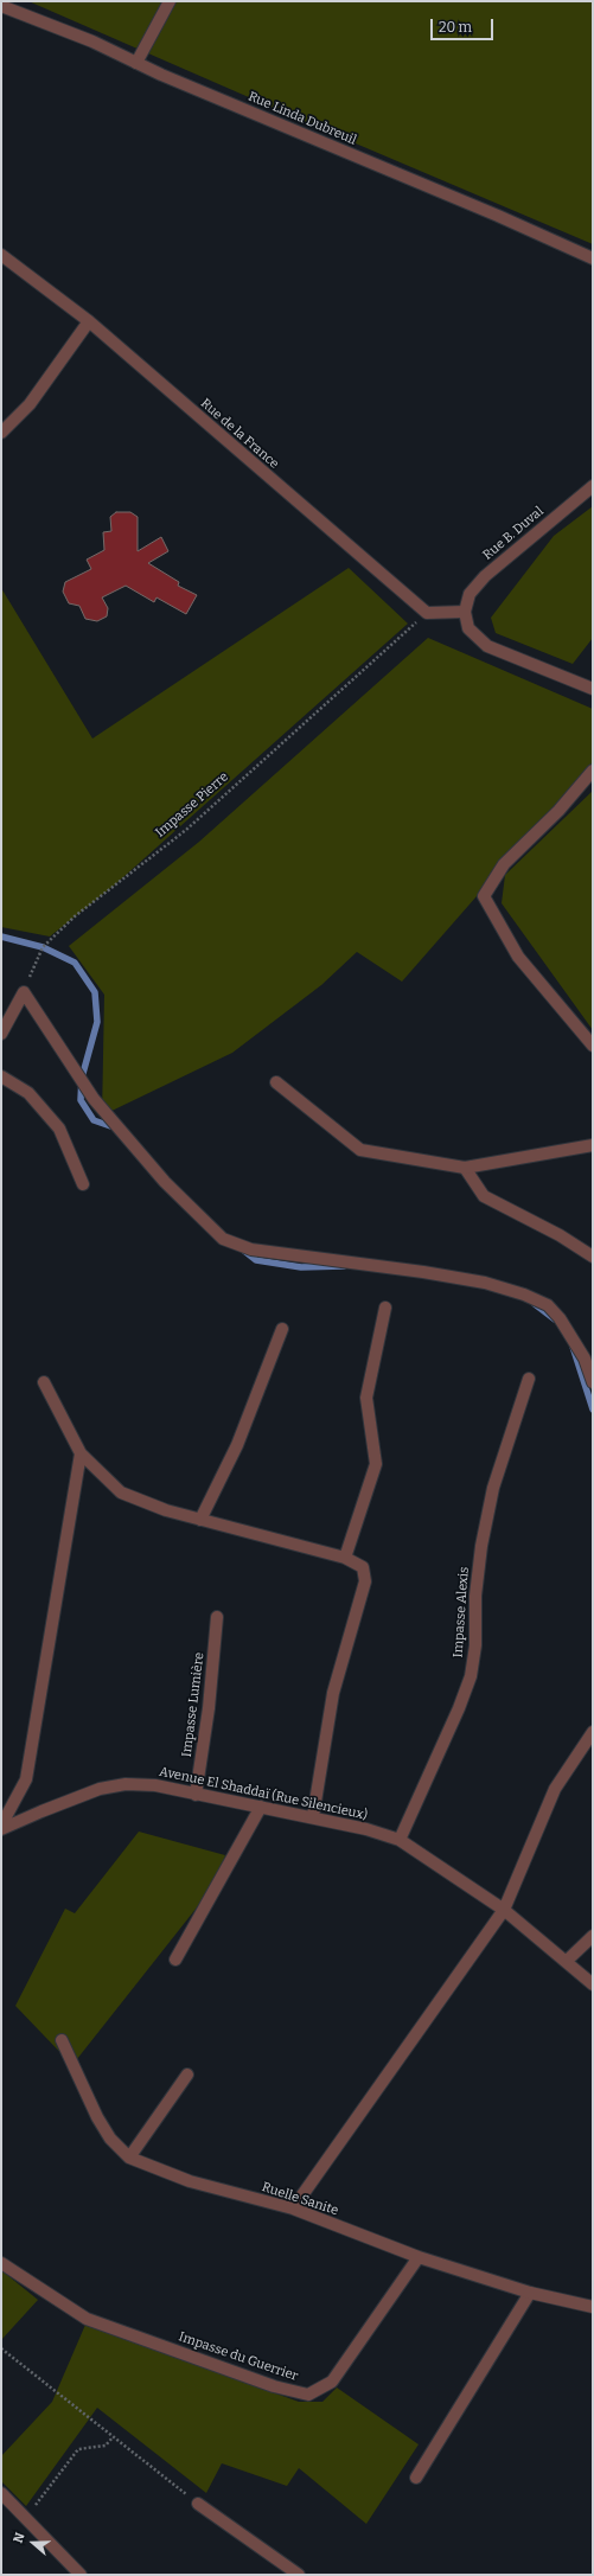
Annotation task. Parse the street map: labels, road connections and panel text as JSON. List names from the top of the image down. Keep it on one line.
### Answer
{"streets":{"street":["Rue Linda Dubreuil","Rue de la France","Rue B. Duval","Impasse Alexis","Impasse Lumière","Avenue El Shaddaï (Rue Silencieux)","Ruelle Sanite","Impasse du Guerrier"],"path":["Impasse Pierre"]},"crossings":[["Rue de la France","Impasse Pierre"],["Impasse Alexis","Avenue El Shaddaï (Rue Silencieux)"],["Impasse Lumière","Avenue El Shaddaï (Rue Silencieux)"],["Ruelle Sanite","Impasse du Guerrier"]],"scale_bar":"20 m","north":"left"}
